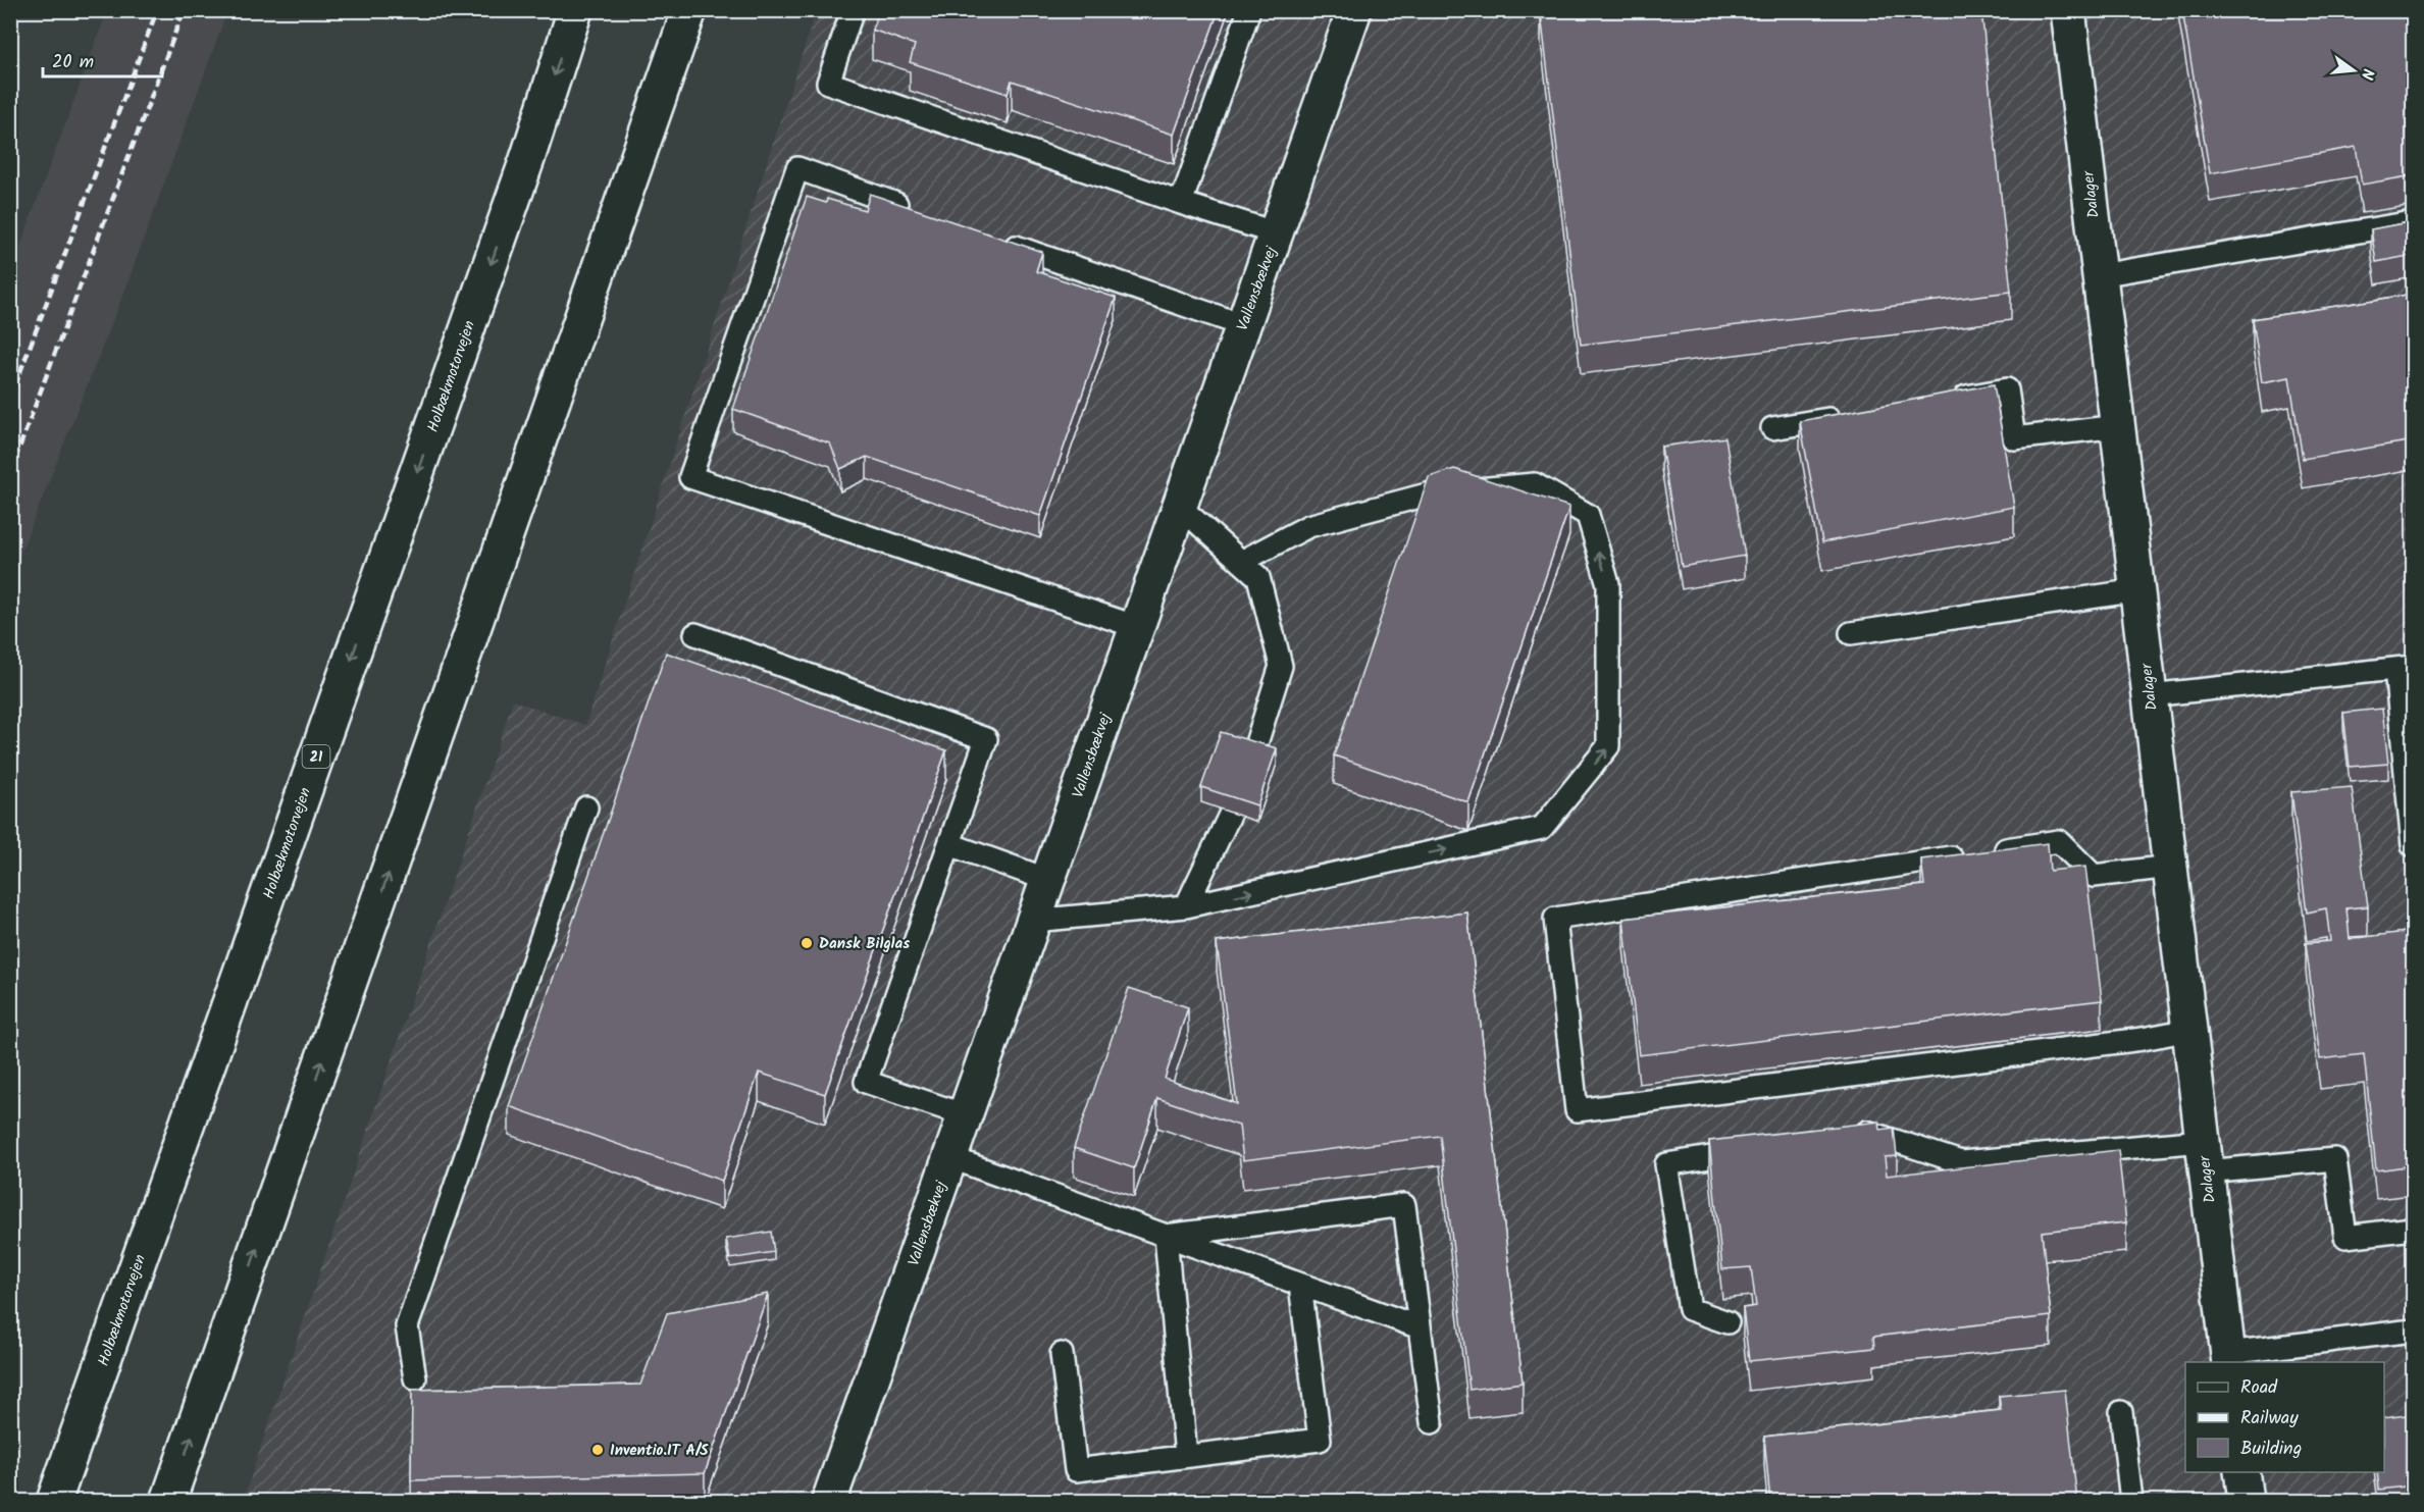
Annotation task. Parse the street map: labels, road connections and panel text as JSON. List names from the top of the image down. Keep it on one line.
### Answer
{"streets":{"main road":["Dalager","Vallensbækvej","Holbækmotorvejen","21"]},"places":["Dansk Bilglas","Inventio.IT A/S"],"legend":["Road","Railway","Building"],"scale_bar":"20 m","north":"right"}
